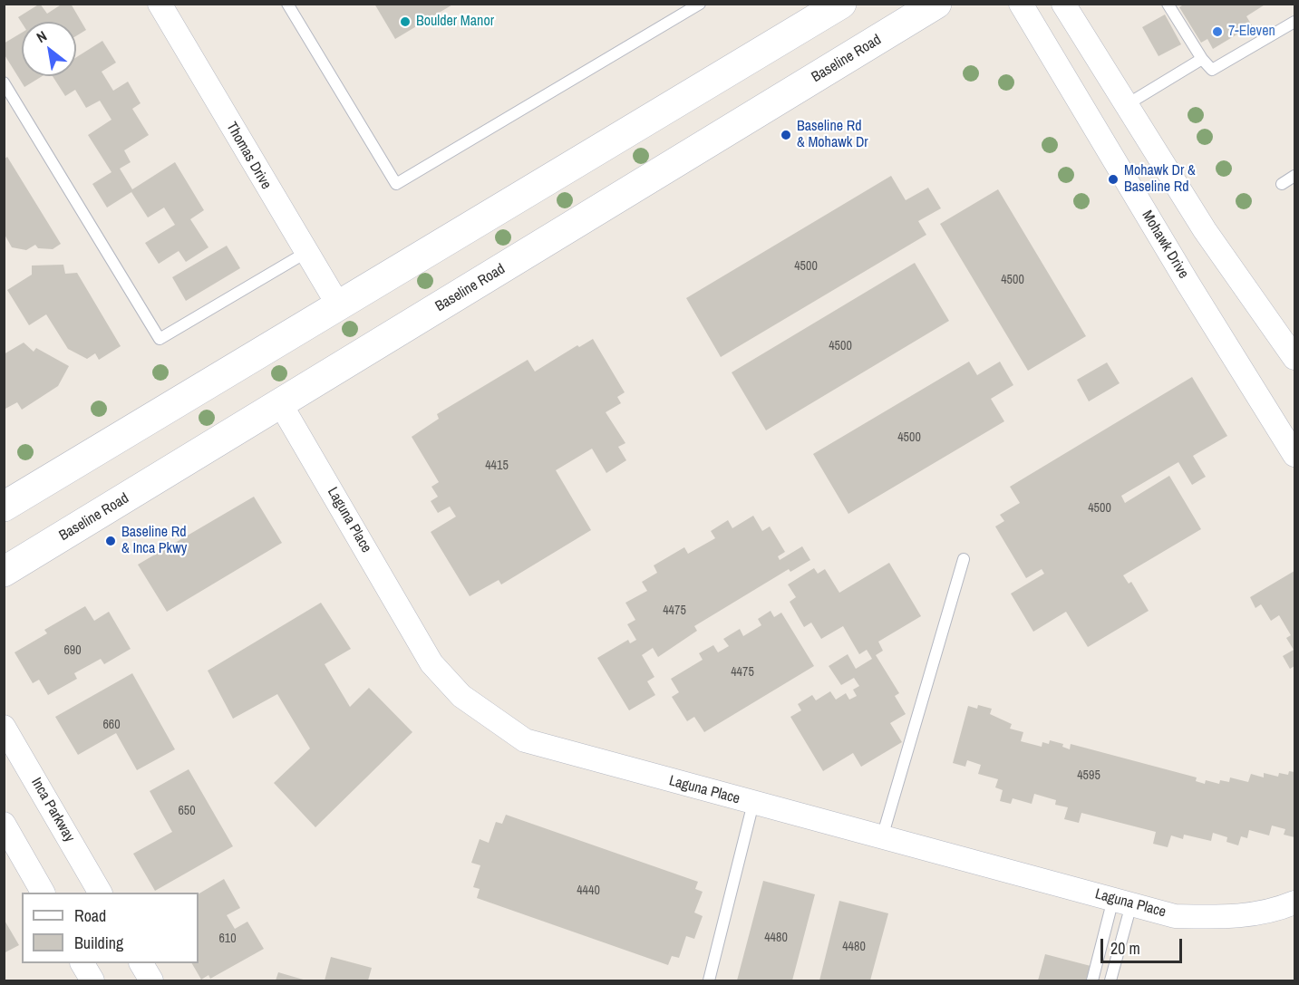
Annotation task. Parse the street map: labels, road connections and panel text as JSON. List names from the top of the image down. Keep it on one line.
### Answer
{"streets":{"main road":["Baseline Road"],"street":["Thomas Drive","Mohawk Drive","Laguna Place","Inca Parkway"]},"crossings":[["Baseline Road","Laguna Place"]],"places":["Boulder Manor","7-Eleven","Baseline Rd & Mohawk Dr","Mohawk Dr & Baseline Rd","Baseline Rd & Inca Pkwy"],"house_numbers":["4500","4500","4500","4500","4415","4500","4475","690","4475","660","4595","650","4440","4480","610","4480"],"legend":["Road","Building"],"scale_bar":"20 m","north":"top left"}
